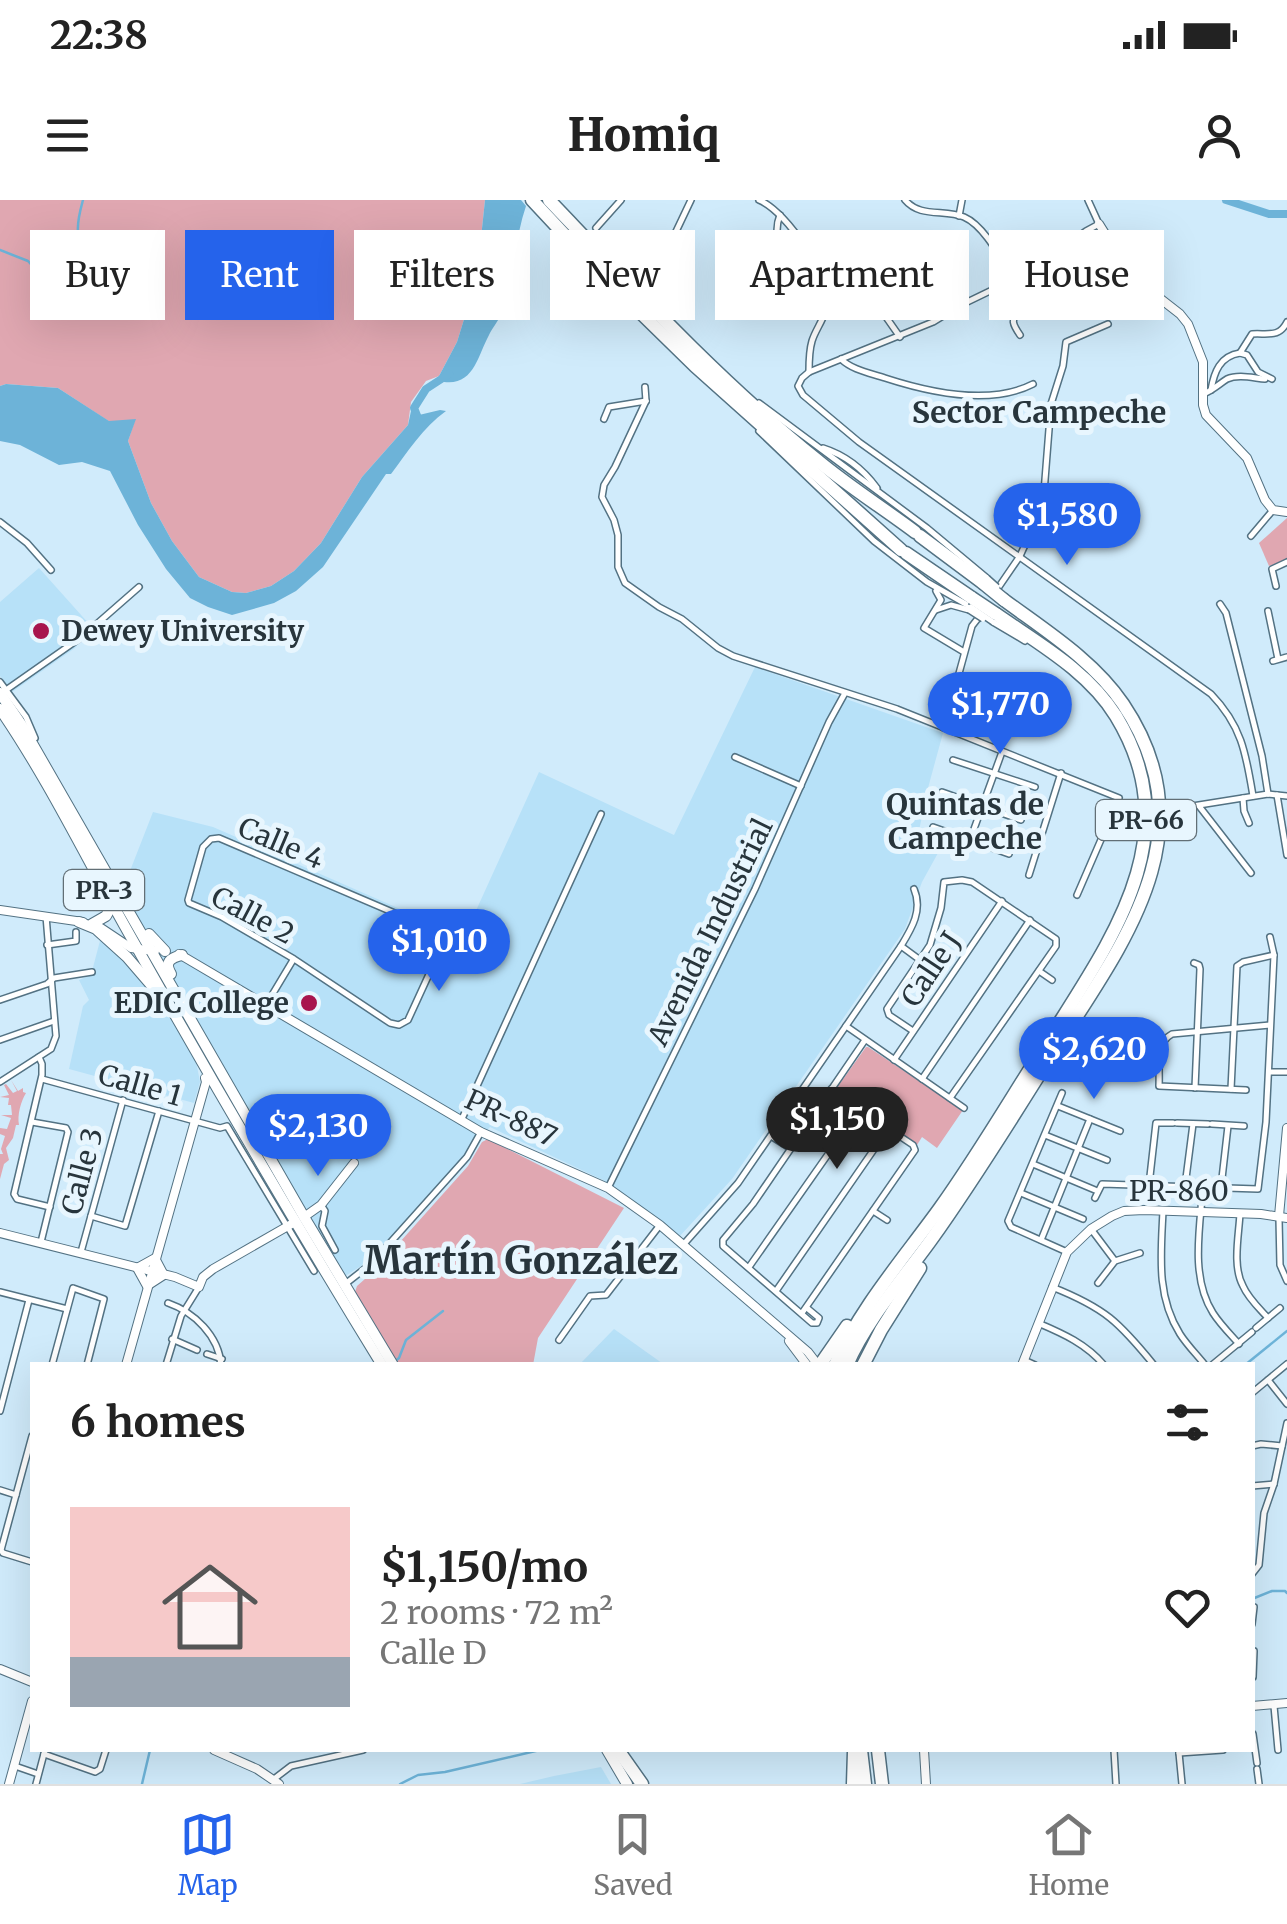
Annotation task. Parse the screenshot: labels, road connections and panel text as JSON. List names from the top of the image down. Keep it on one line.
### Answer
{"streets":{"highway":["PR-66"],"main road":["PR-3"],"street":["Calle 4","Calle 2","Avenida Industrial","Calle J","Calle 1","PR-887","Calle 3","PR-860"]},"crossings":[["Calle 4","Calle 2"],["PR-3","Calle 1"],["PR-3","PR-887"],["Avenida Industrial","PR-887"],["Calle 1","Calle 3"]],"districts":["Sector Campeche","Quintas de Campeche","Martín González"],"places":["Dewey University","EDIC College"],"page":{"status":"22:38","header":"Homiq","chip":["Buy","Rent","Filters","New","Apartment","House"],"price":["$1,580","$1,770","$1,010","$2,620","$1,150","$2,130"],"heading":"6 homes","list":[{"name":"$1,150/mo","note":"2 rooms · 72 m² · Calle D"}],"tabs":["Map","Saved","Home"]}}
